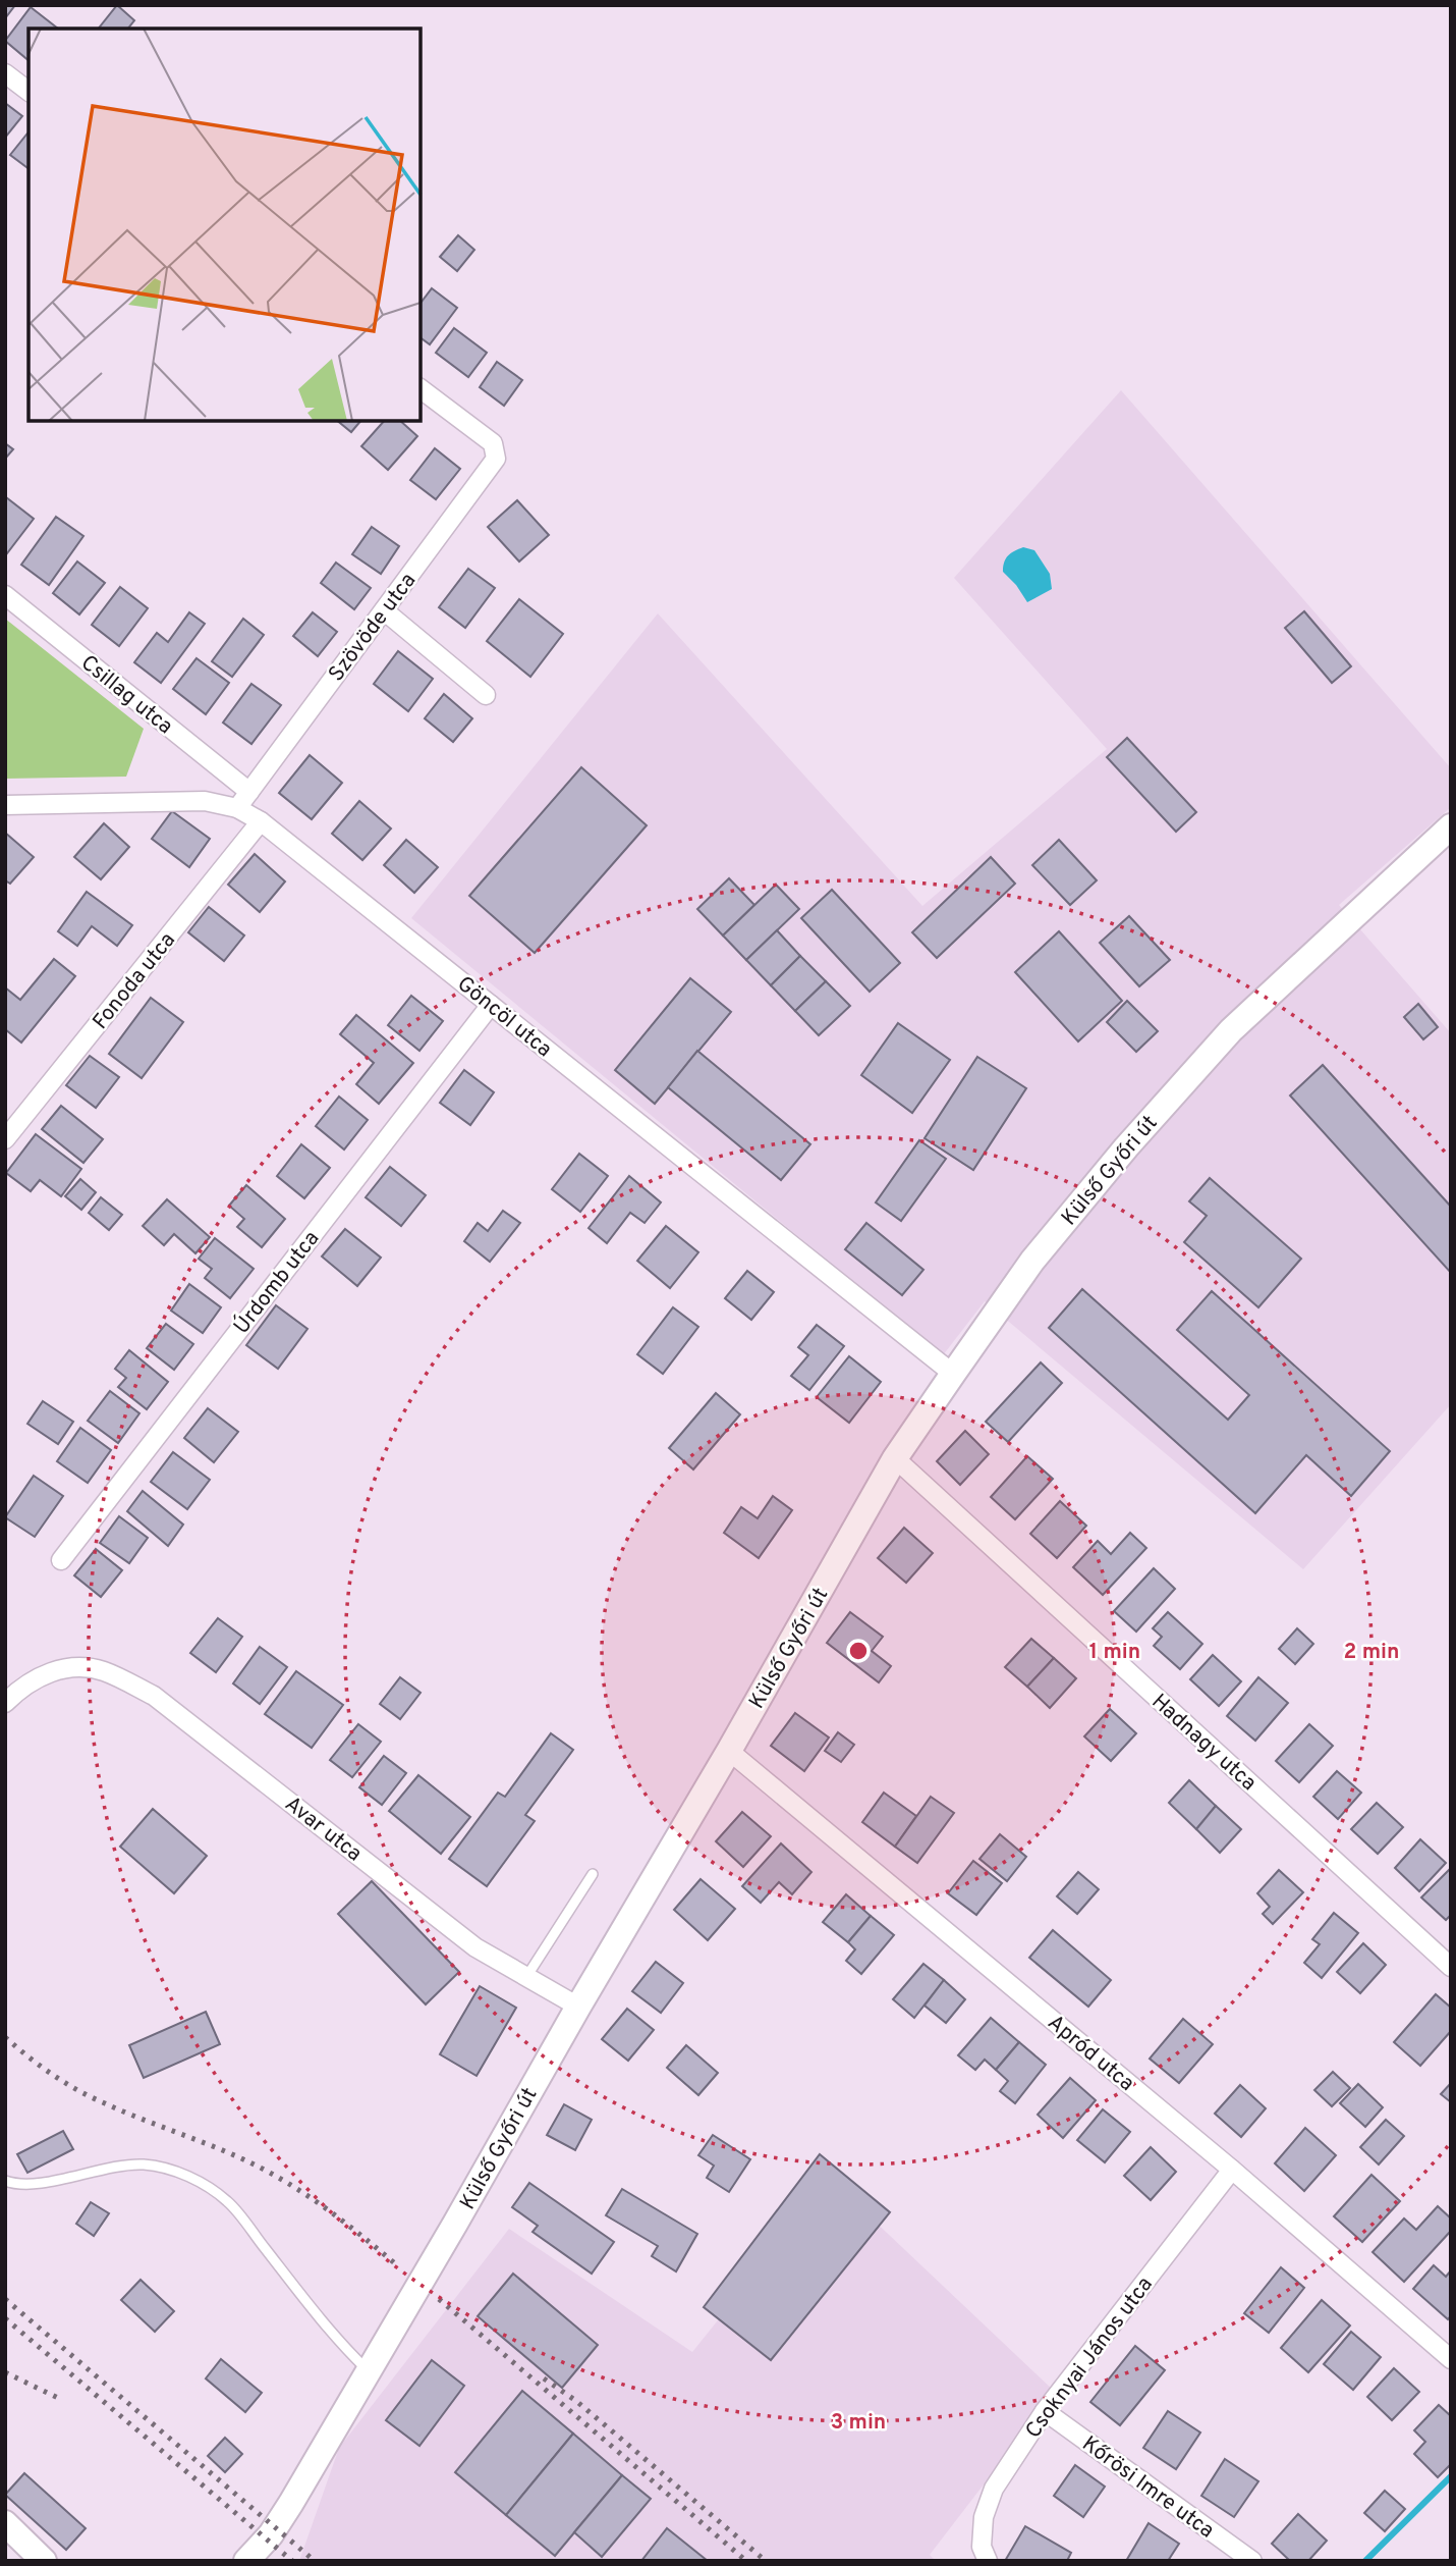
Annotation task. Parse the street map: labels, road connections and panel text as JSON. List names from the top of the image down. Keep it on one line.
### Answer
{"streets":{"main road":["Külső Győri út"],"street":["Szövöde utca","Csillag utca","Fonoda utca","Göncöl utca","Úrdomb utca","Hadnagy utca","Avar utca","Apród utca","Csoknyai János utca","Kőrösi Imre utca"]},"crossings":[["Szövöde utca","Csillag utca"],["Szövöde utca","Göncöl utca"],["Fonoda utca","Göncöl utca"],["Göncöl utca","Külső Győri út"],["Göncöl utca","Úrdomb utca"],["Külső Győri út","Hadnagy utca"],["Külső Győri út","Avar utca"],["Külső Győri út","Apród utca"],["Apród utca","Csoknyai János utca"],["Csoknyai János utca","Kőrösi Imre utca"]],"rings":["1 min","2 min","3 min"]}
